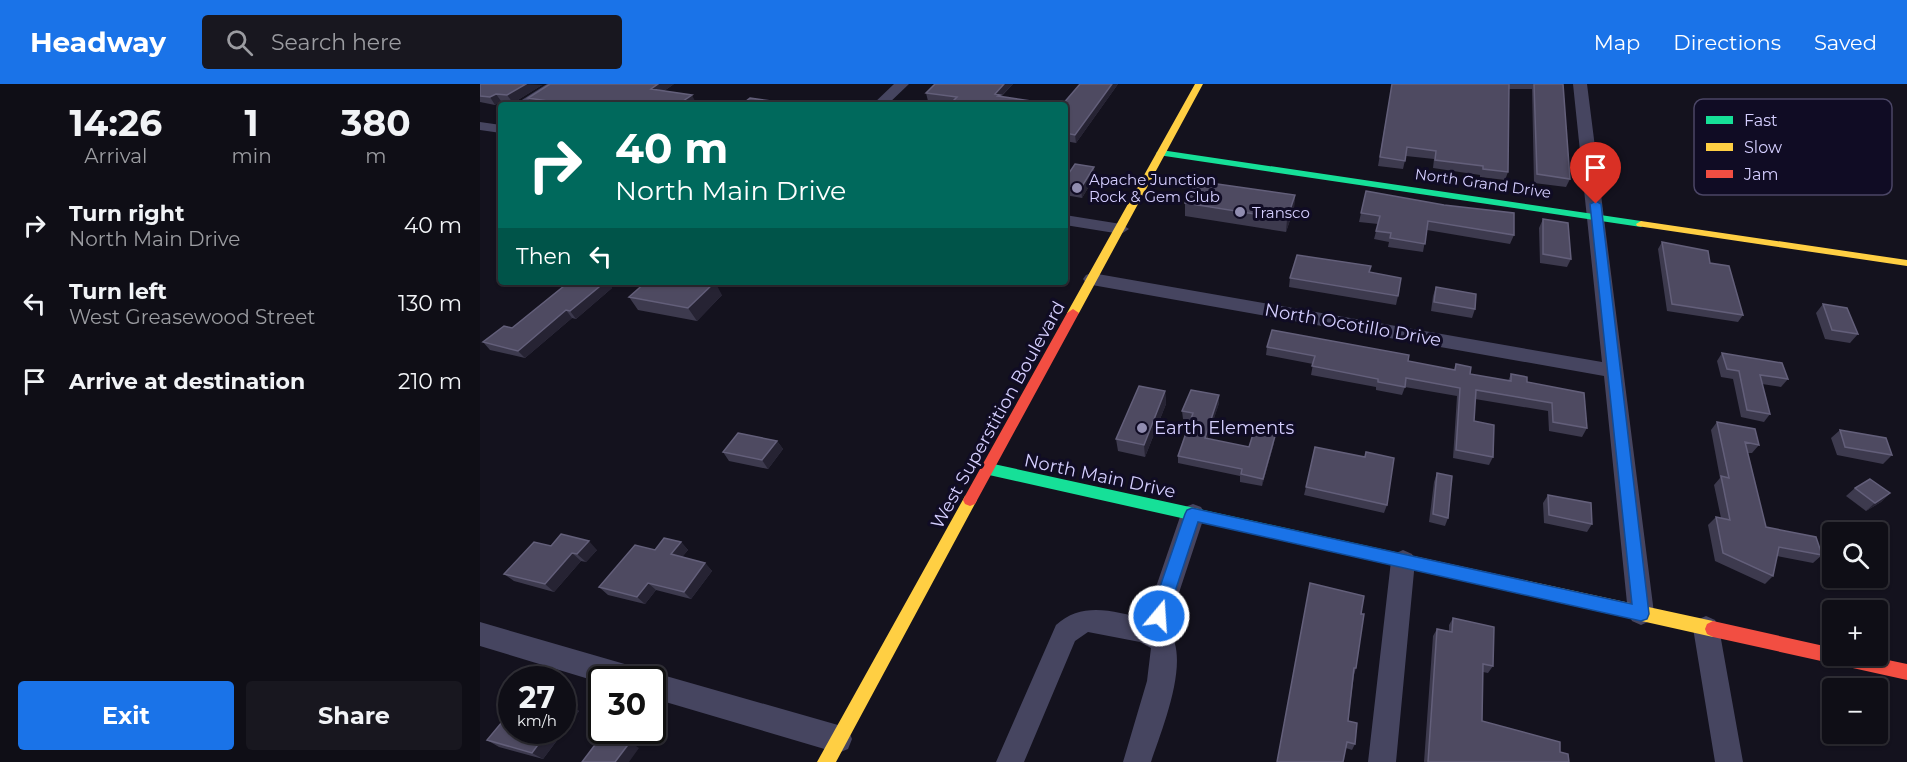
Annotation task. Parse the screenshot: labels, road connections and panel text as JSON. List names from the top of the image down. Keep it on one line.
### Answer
{"streets":{"street":["North Grand Drive","North Ocotillo Drive","West Superstition Boulevard","North Main Drive"]},"crossings":[["North Grand Drive","West Superstition Boulevard"],["North Ocotillo Drive","West Superstition Boulevard"],["West Superstition Boulevard","North Main Drive"]],"places":["Apache Junction Rock & Gem Club","Transco","Earth Elements"],"legend":["Fast","Slow","Jam"],"page":{"header":"Headway","search":"Search here","nav":["Map","Directions","Saved"],"eta":["14:26","Arrival","1","min","380","m"],"turn":["40 m","North Main Drive"],"list":[{"name":"Turn right","note":"North Main Drive","value":"40 m"},{"name":"Turn left","note":"West Greasewood Street","value":"130 m"},{"name":"Arrive at destination","value":"210 m"}],"then":"Then","map_buttons":["+","−"],"speed":"27 km/h","limit":"30","buttons":["Exit","Share"]}}
